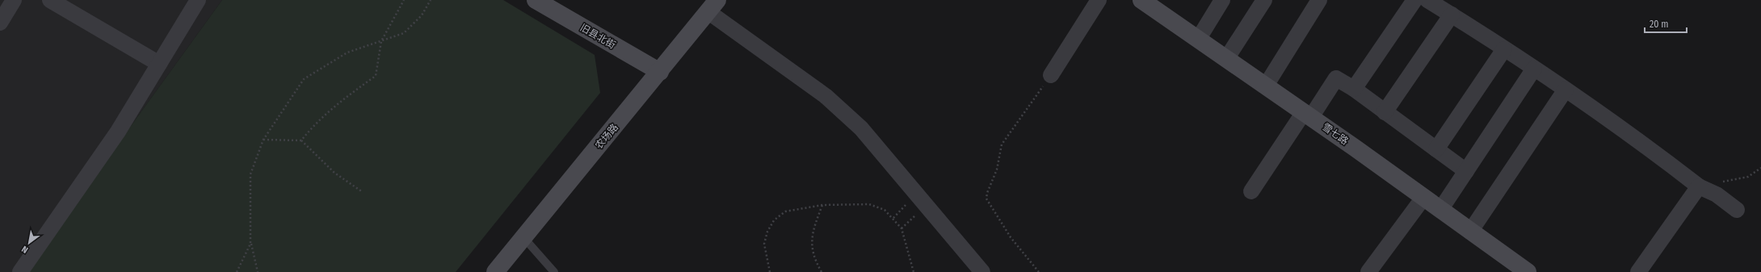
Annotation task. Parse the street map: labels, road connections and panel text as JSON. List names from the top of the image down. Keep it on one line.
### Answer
{"streets":{"street":["旧县北街","雪七路","农场路"]},"crossings":[["旧县北街","农场路"]],"scale_bar":"20 m","north":"bottom left"}
